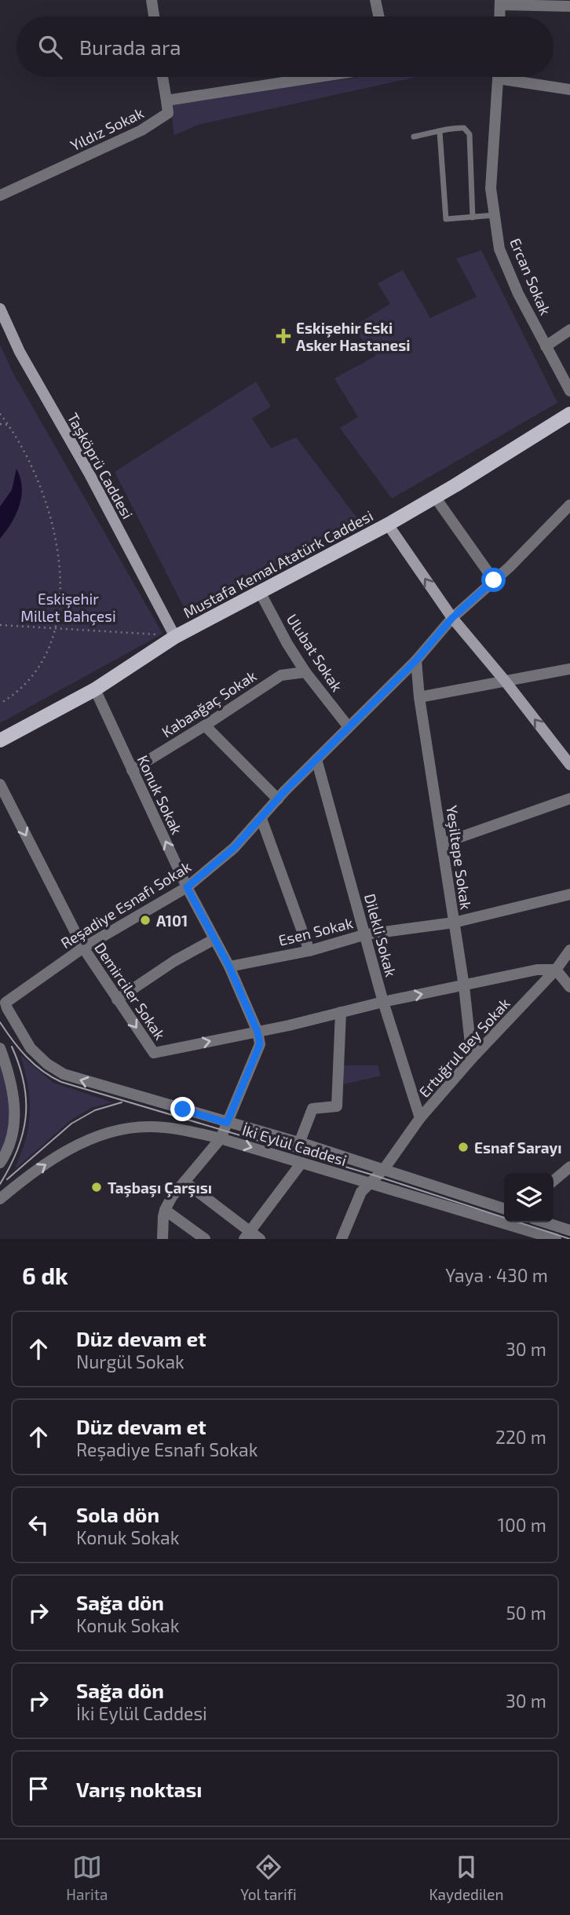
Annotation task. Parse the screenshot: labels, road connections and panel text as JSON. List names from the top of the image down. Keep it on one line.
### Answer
{"streets":{"main road":["Taşköprü Caddesi","Mustafa Kemal Atatürk Caddesi"],"street":["Yıldız Sokak","Ercan Sokak","Ulubat Sokak","Kabaağaç Sokak","Konuk Sokak","Yeşiltepe Sokak","Reşadiye Esnafı Sokak","Esen Sokak","Dilekli Sokak","Demirciler Sokak","Ertuğrul Bey Sokak","İki Eylül Caddesi"]},"crossings":[["Taşköprü Caddesi","Mustafa Kemal Atatürk Caddesi"],["Mustafa Kemal Atatürk Caddesi","Ulubat Sokak"],["Mustafa Kemal Atatürk Caddesi","Konuk Sokak"],["Ulubat Sokak","Kabaağaç Sokak"],["Ulubat Sokak","Reşadiye Esnafı Sokak"],["Kabaağaç Sokak","Konuk Sokak"],["Konuk Sokak","Reşadiye Esnafı Sokak"],["Konuk Sokak","Esen Sokak"],["Konuk Sokak","Demirciler Sokak"],["Yeşiltepe Sokak","Reşadiye Esnafı Sokak"],["Yeşiltepe Sokak","Esen Sokak"],["Yeşiltepe Sokak","Demirciler Sokak"],["Yeşiltepe Sokak","Ertuğrul Bey Sokak"],["Reşadiye Esnafı Sokak","Dilekli Sokak"],["Reşadiye Esnafı Sokak","Demirciler Sokak"],["Reşadiye Esnafı Sokak","İki Eylül Caddesi"],["Esen Sokak","Dilekli Sokak"],["Dilekli Sokak","Demirciler Sokak"],["Dilekli Sokak","Ertuğrul Bey Sokak"],["Demirciler Sokak","Ertuğrul Bey Sokak"],["Ertuğrul Bey Sokak","İki Eylül Caddesi"]],"one_way":["Demirciler Sokak"],"parks":["Eskişehir Millet Bahçesi"],"places":{"health":["Eskişehir Eski Asker Hastanesi"],"other":["A101","Esnaf Sarayı","Taşbaşı Çarşısı"]},"page":{"search":"Burada ara","heading":["6 dk","Yaya · 430 m"],"list":[["Düz devam et","Nurgül Sokak","30 m"],["Düz devam et","Reşadiye Esnafı Sokak","220 m"],["Sola dön","Konuk Sokak","100 m"],["Sağa dön","Konuk Sokak","50 m"],["Sağa dön","İki Eylül Caddesi","30 m"],"Varış noktası"],"nav":["Harita","Yol tarifi","Kaydedilen"]}}
